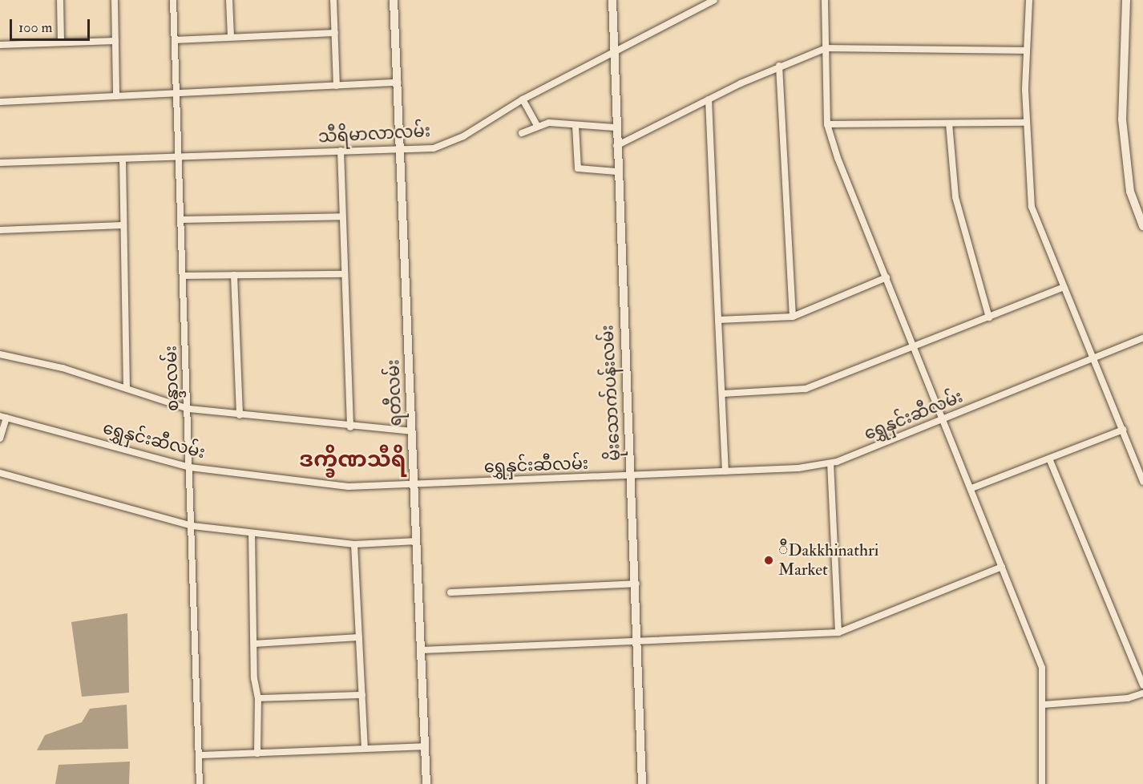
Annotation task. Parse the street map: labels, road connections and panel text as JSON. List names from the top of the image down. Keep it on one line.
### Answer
{"streets":{"street":["သီရိမာလာလမ်း","စန္ဒာလမ်း","ရတီလမ်း","မိုးသောက်ပန်းလမ်း","ရွှေနှင်းဆီလမ်း"]},"crossings":[["သီရိမာလာလမ်း","စန္ဒာလမ်း"],["သီရိမာလာလမ်း","ရတီလမ်း"],["သီရိမာလာလမ်း","မိုးသောက်ပန်းလမ်း"],["စန္ဒာလမ်း","ရွှေနှင်းဆီလမ်း"],["ရတီလမ်း","ရွှေနှင်းဆီလမ်း"],["မိုးသောက်ပန်းလမ်း","ရွှေနှင်းဆီလမ်း"]],"districts":["ဒက္ခိဏသီရိ"],"places":["ီDakkhinathri Market"],"scale_bar":"100 m"}
